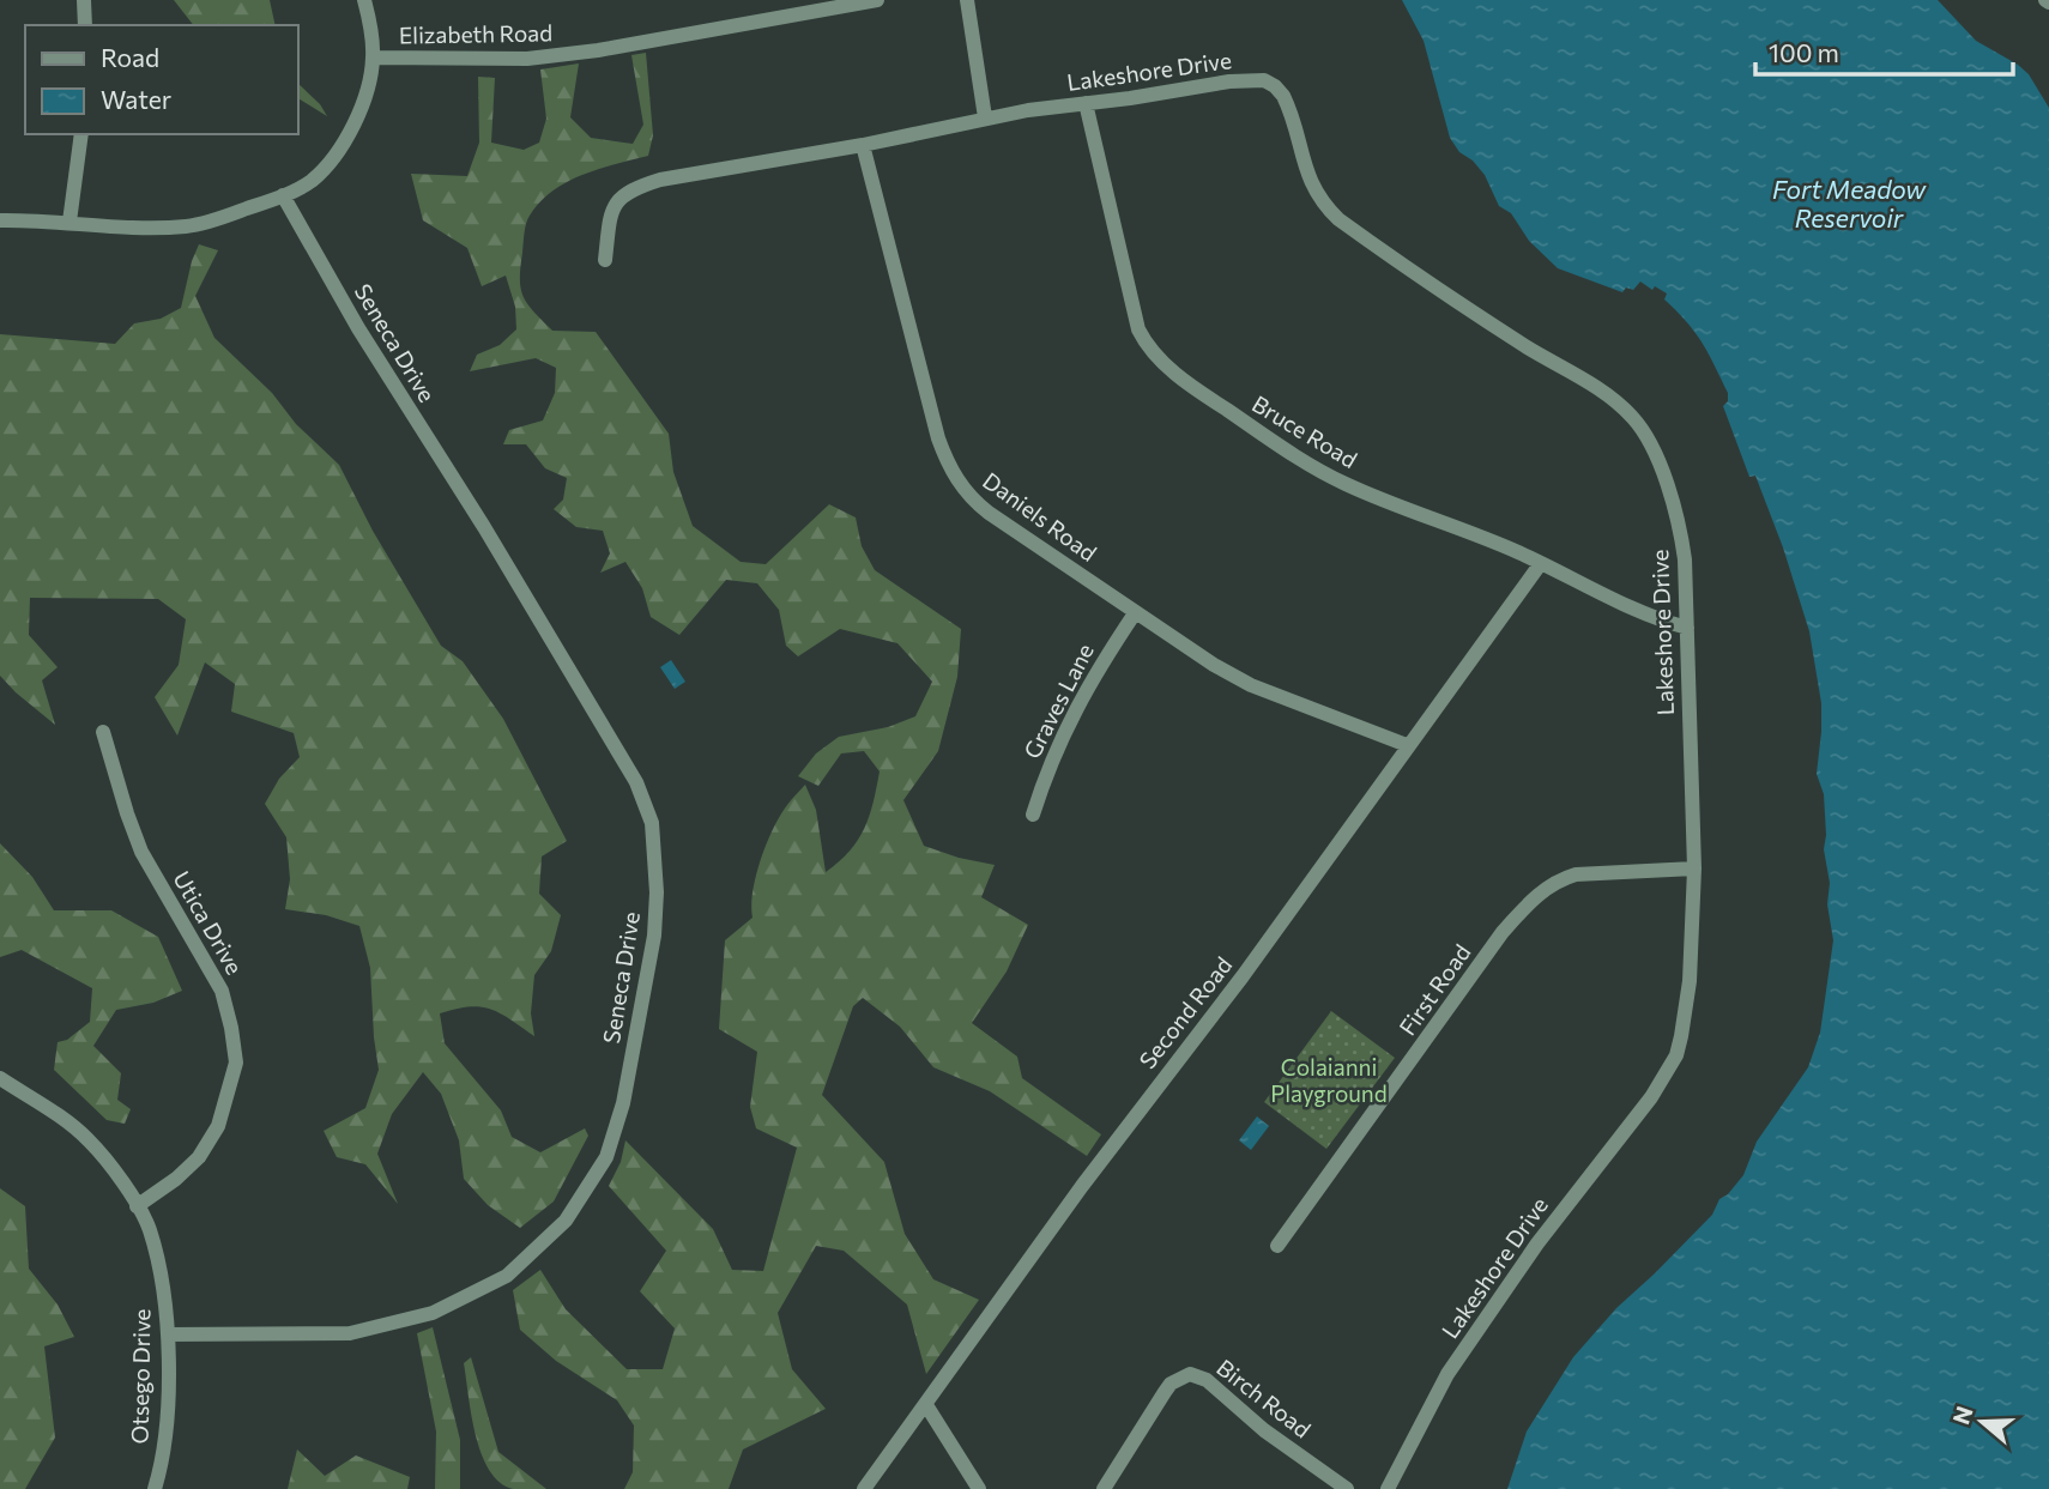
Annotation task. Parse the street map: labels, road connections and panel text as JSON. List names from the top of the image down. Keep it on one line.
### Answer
{"streets":{"street":["Elizabeth Road","Lakeshore Drive","Seneca Drive","Bruce Road","Daniels Road","Graves Lane","Utica Drive","First Road","Second Road","Otsego Drive","Birch Road"]},"crossings":[["Lakeshore Drive","Bruce Road"],["Lakeshore Drive","Daniels Road"],["Lakeshore Drive","First Road"],["Seneca Drive","Otsego Drive"],["Bruce Road","Second Road"],["Daniels Road","Graves Lane"],["Daniels Road","Second Road"],["Utica Drive","Otsego Drive"]],"water":["Fort Meadow Reservoir"],"parks":["Colaianni Playground"],"legend":["Road","Water"],"scale_bar":"100 m","north":"left"}
